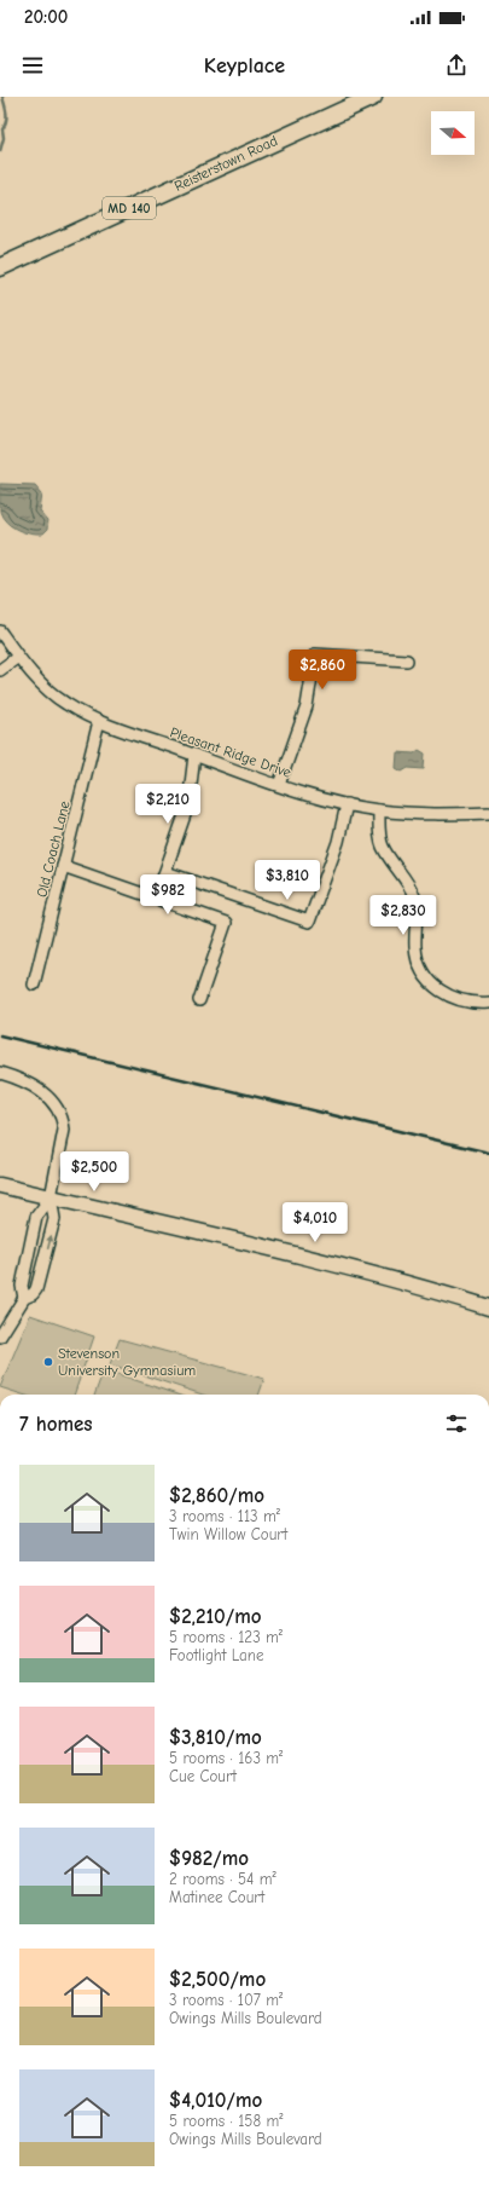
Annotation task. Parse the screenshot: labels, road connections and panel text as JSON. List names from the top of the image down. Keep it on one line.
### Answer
{"streets":{"main road":["Reisterstown Road","MD 140"],"street":["Pleasant Ridge Drive","Old Coach Lane"]},"crossings":[["Pleasant Ridge Drive","Old Coach Lane"]],"places":["Stevenson University Gymnasium"],"north":"right","page":{"status":"20:00","header":"Keyplace","price":["$2,860","$2,210","$3,810","$982","$2,830","$2,500","$4,010"],"heading":"7 homes","list":[{"name":"$2,860/mo","note":"3 rooms · 113 m² · Twin Willow Court"},{"name":"$2,210/mo","note":"5 rooms · 123 m² · Footlight Lane"},{"name":"$3,810/mo","note":"5 rooms · 163 m² · Cue Court"},{"name":"$982/mo","note":"2 rooms · 54 m² · Matinee Court"},{"name":"$2,500/mo","note":"3 rooms · 107 m² · Owings Mills Boulevard"},{"name":"$4,010/mo","note":"5 rooms · 158 m² · Owings Mills Boulevard"}]}}
